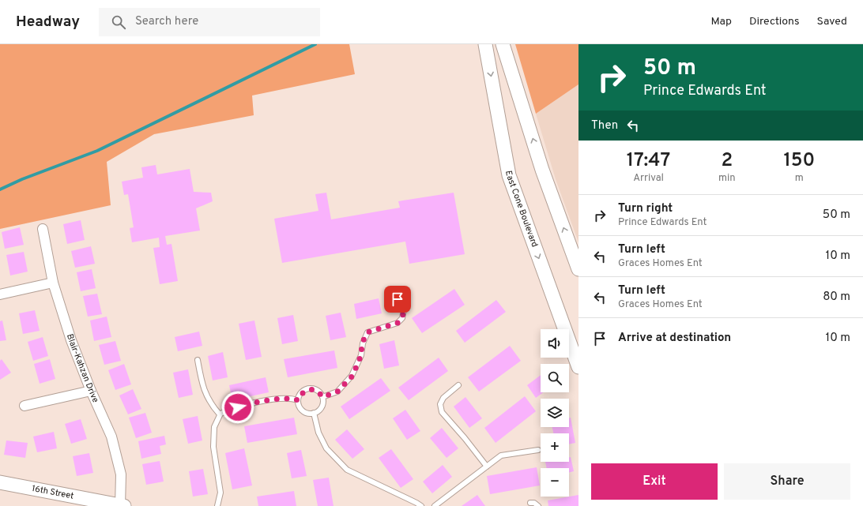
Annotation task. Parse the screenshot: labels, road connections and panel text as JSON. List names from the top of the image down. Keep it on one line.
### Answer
{"streets":{"street":["East Cone Boulevard","Blair-Kahzan Drive","16th Street"]},"crossings":[["Blair-Kahzan Drive","16th Street"]],"page":{"header":"Headway","search":"Search here","nav":["Map","Directions","Saved"],"turn":["50 m","Prince Edwards Ent"],"then":"Then","eta":["17:47","Arrival","2","min","150","m"],"list":[{"name":"Turn right","note":"Prince Edwards Ent","value":"50 m"},{"name":"Turn left","note":"Graces Homes Ent","value":"10 m"},{"name":"Turn left","note":"Graces Homes Ent","value":"80 m"},{"name":"Arrive at destination","value":"10 m"}],"map_buttons":["+","−"],"buttons":["Exit","Share"]}}
